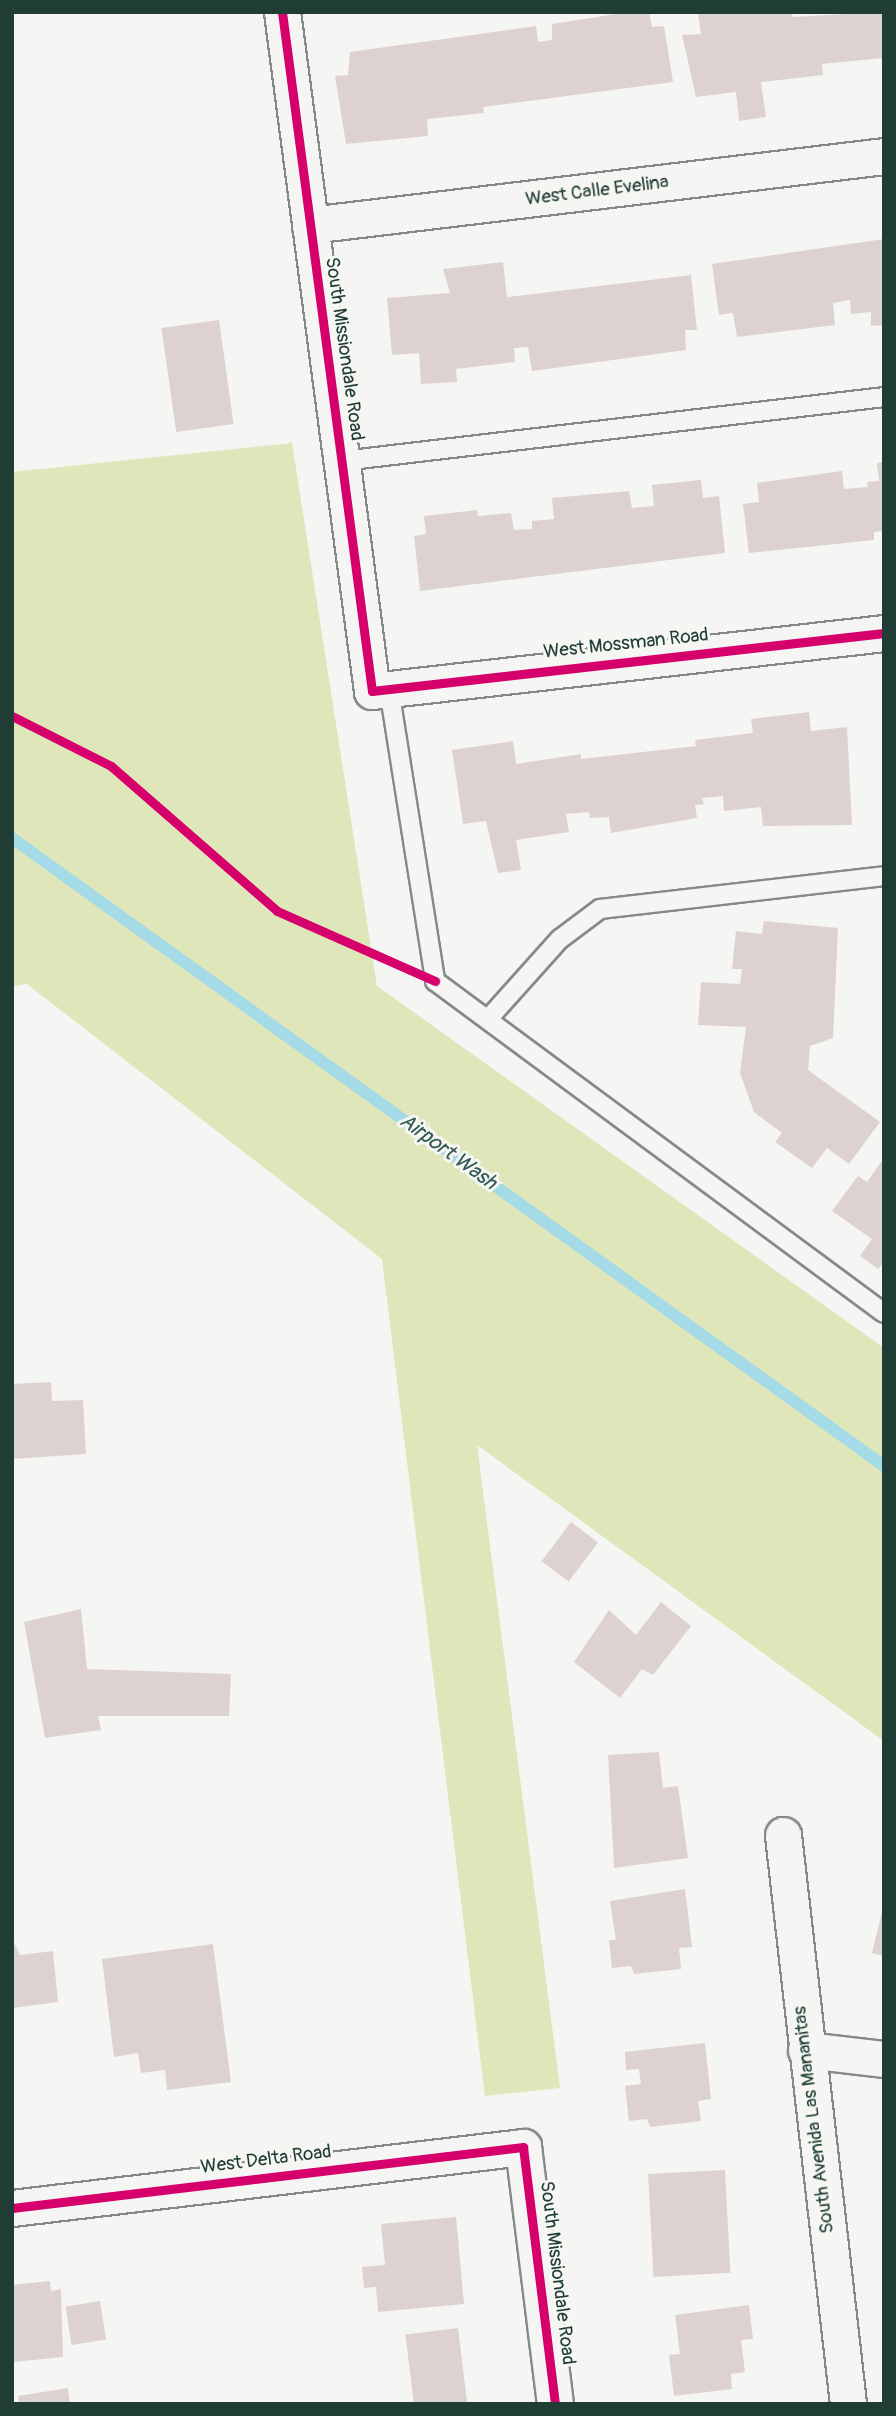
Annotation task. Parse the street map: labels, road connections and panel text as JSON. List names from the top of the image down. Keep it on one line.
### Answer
{"streets":{"street":["West Calle Evelina","South Missiondale Road","West Mossman Road","South Avenida Las Mananitas","West Delta Road"]},"crossings":[["West Calle Evelina","South Missiondale Road"],["South Missiondale Road","West Mossman Road"],["South Missiondale Road","West Delta Road"]],"water":["Airport Wash"]}
